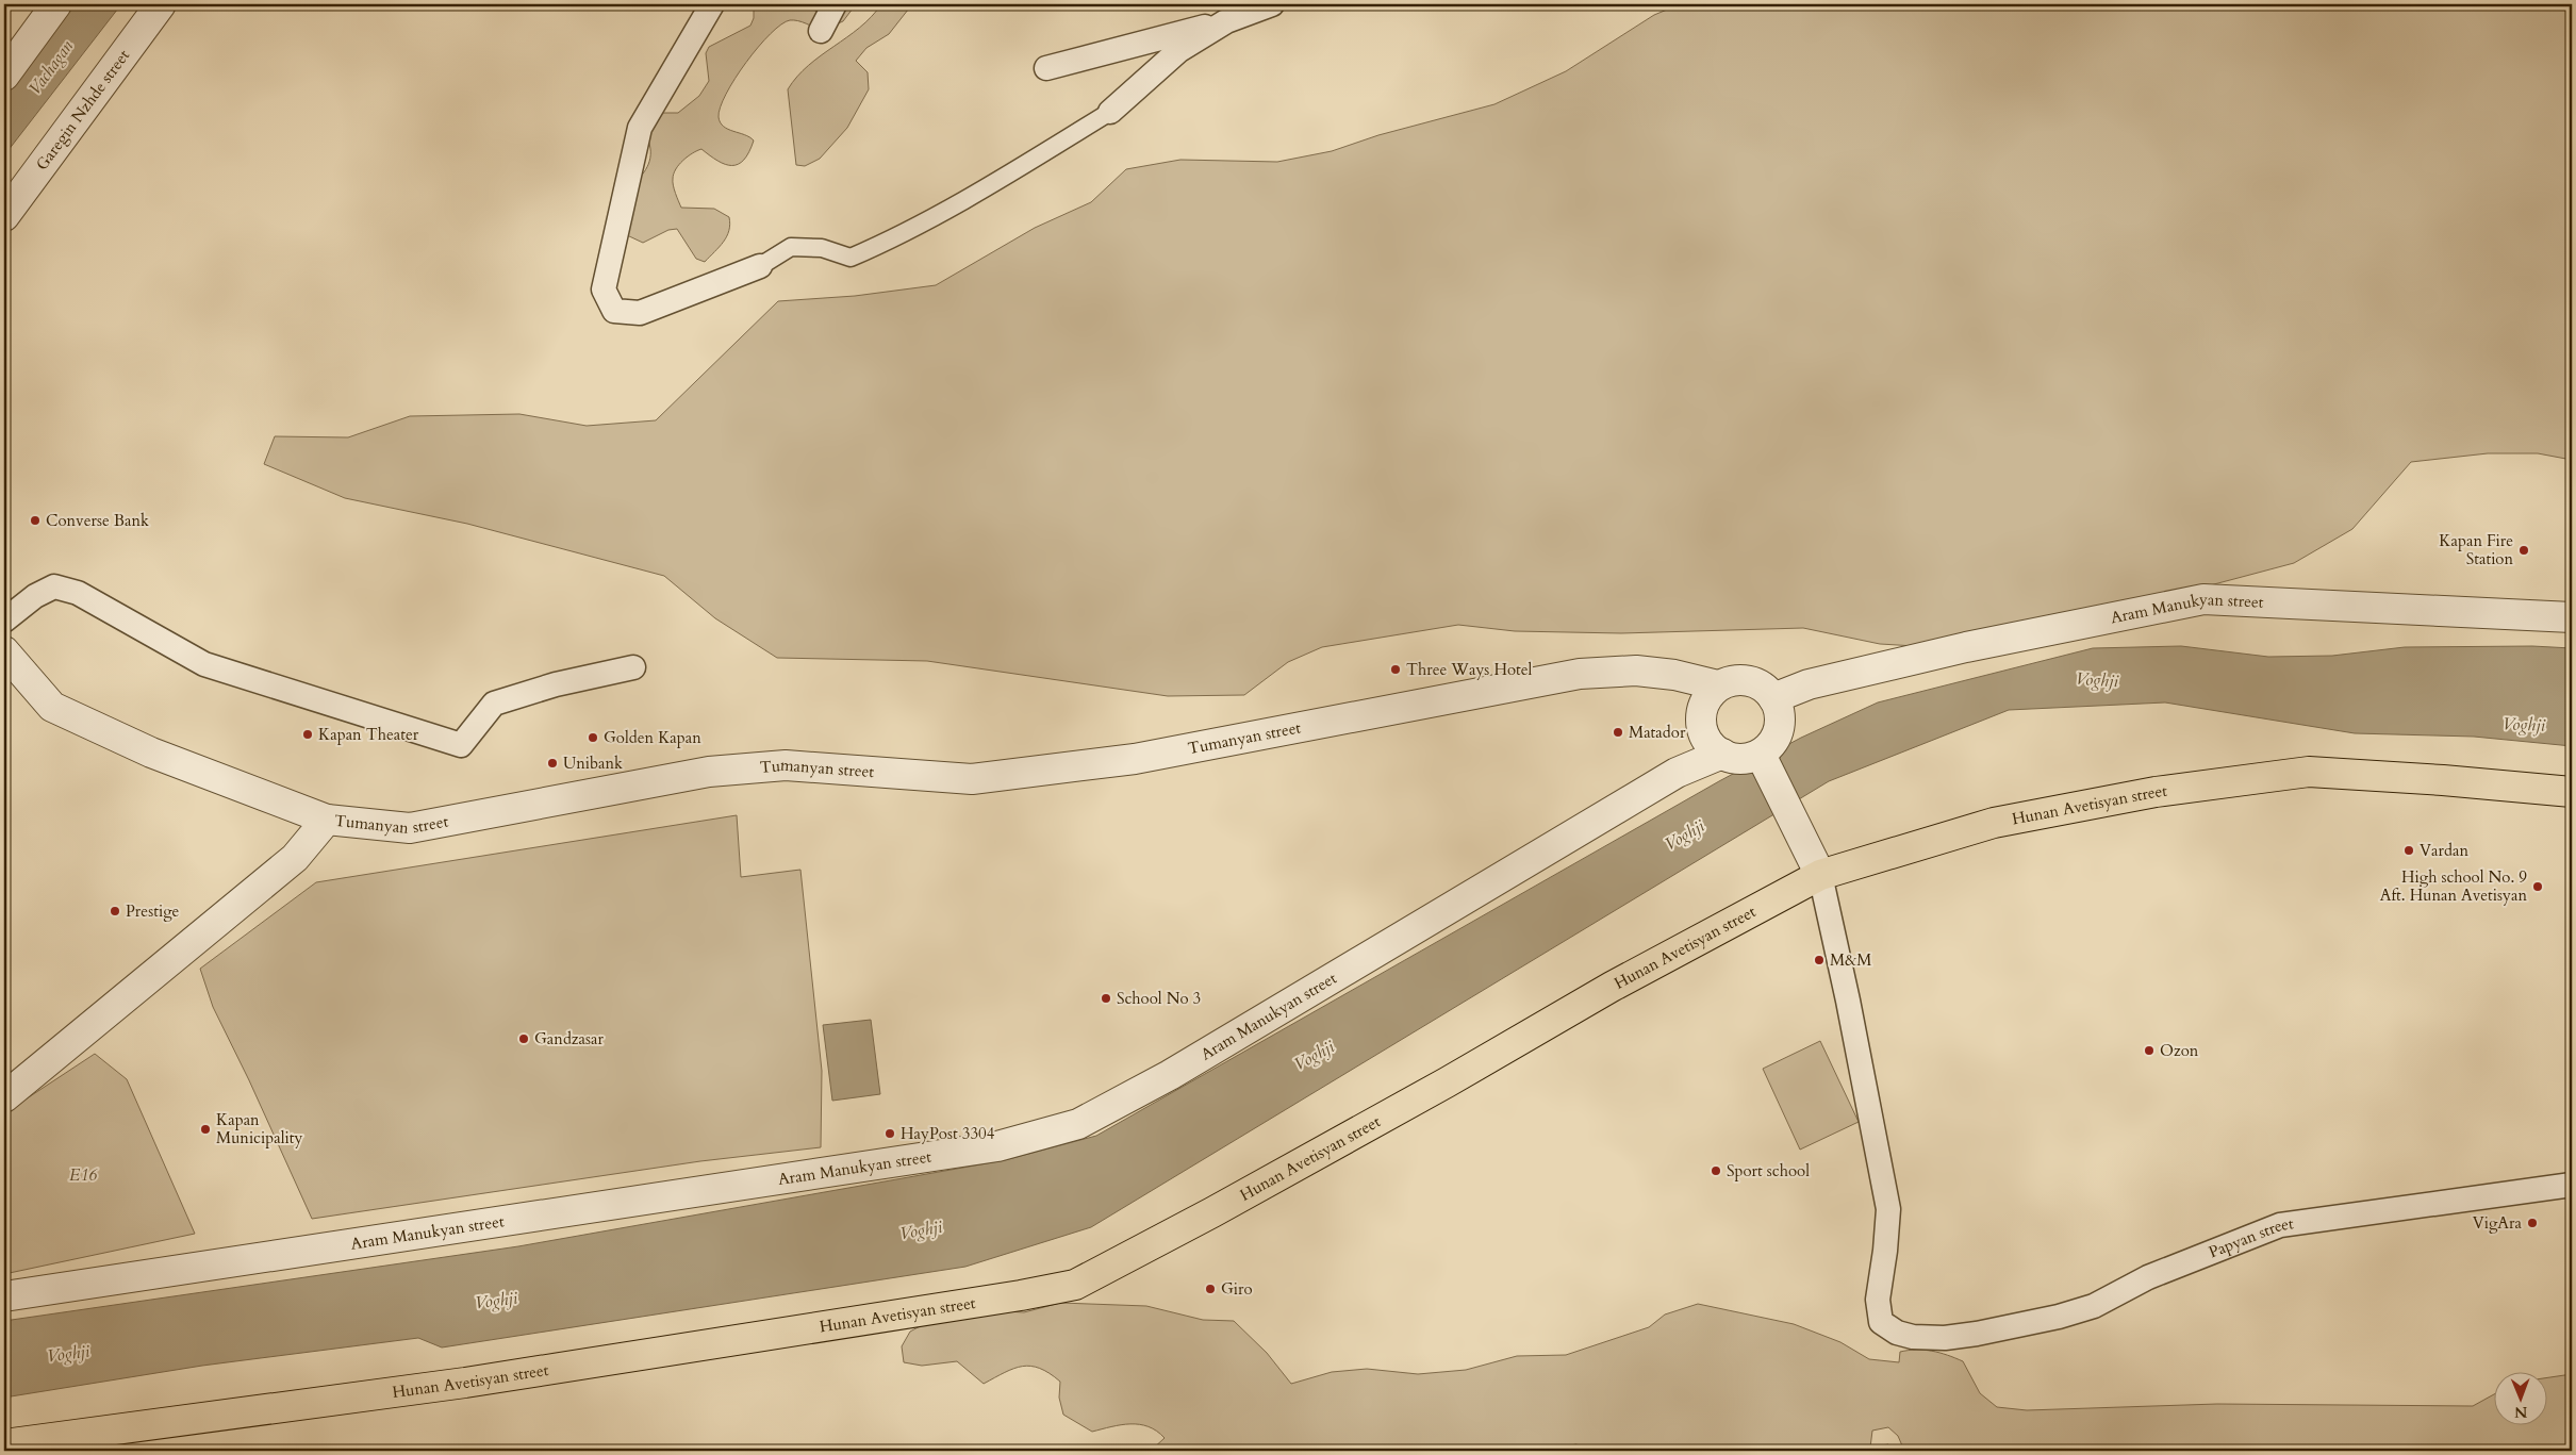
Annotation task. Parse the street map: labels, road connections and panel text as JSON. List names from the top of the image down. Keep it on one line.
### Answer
{"streets":{"highway":["Hunan Avetisyan street"],"street":["Garegin Nzhde street","Aram Manukyan street","Tumanyan street","Papyan street"]},"crossings":[["Aram Manukyan street","Tumanyan street"],["Hunan Avetisyan street","Papyan street"]],"water":["Vachagan","Voghji"],"parks":["E16"],"places":["Converse Bank","Kapan Fire Station","Three Ways Hotel","Matador","Kapan Theater","Golden Kapan","Unibank","Vardan","High school No. 9 Aft. Hunan Avetisyan","Prestige","M&M","School No 3","Gandzasar","Ozon","Kapan Municipality","HayPost 3304","Sport school","VigAra","Giro"],"north":"bottom"}
